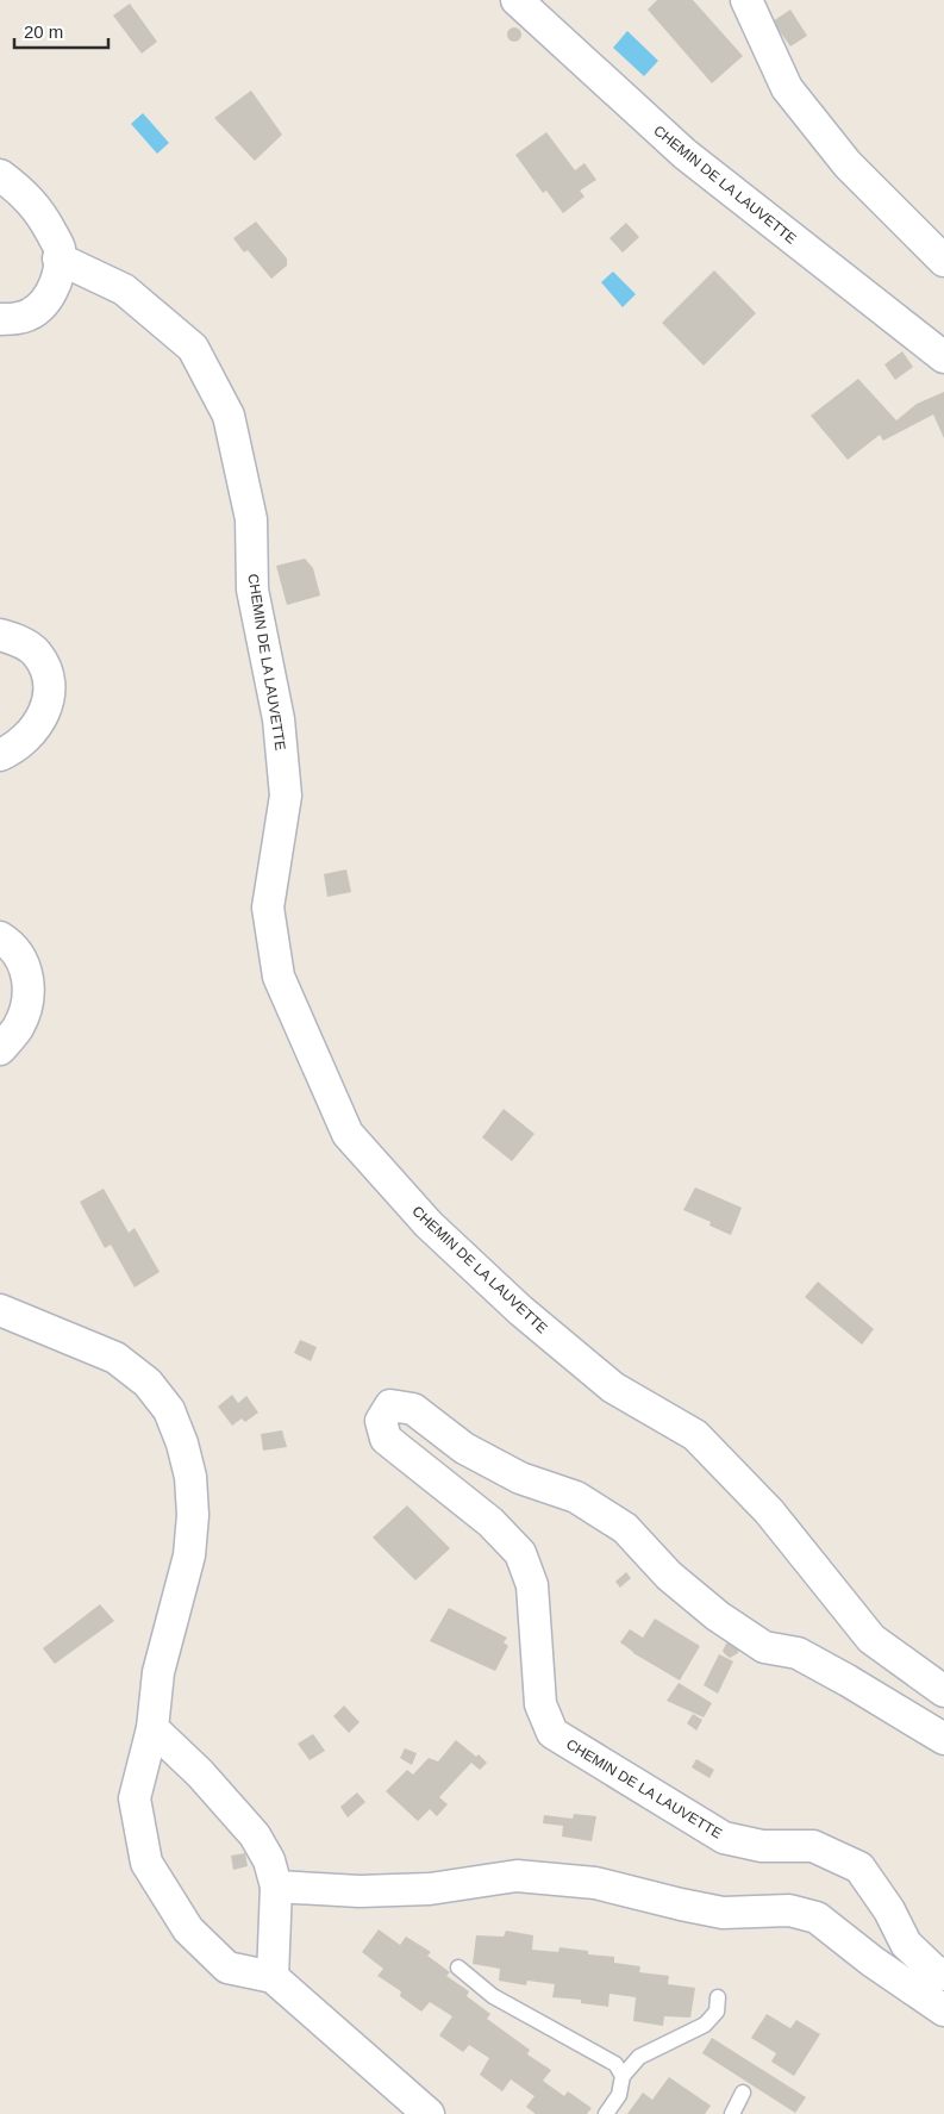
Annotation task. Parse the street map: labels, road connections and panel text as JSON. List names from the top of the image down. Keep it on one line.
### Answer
{"streets":{"street":["CHEMIN DE LA LAUVETTE"]},"scale_bar":"20 m"}
